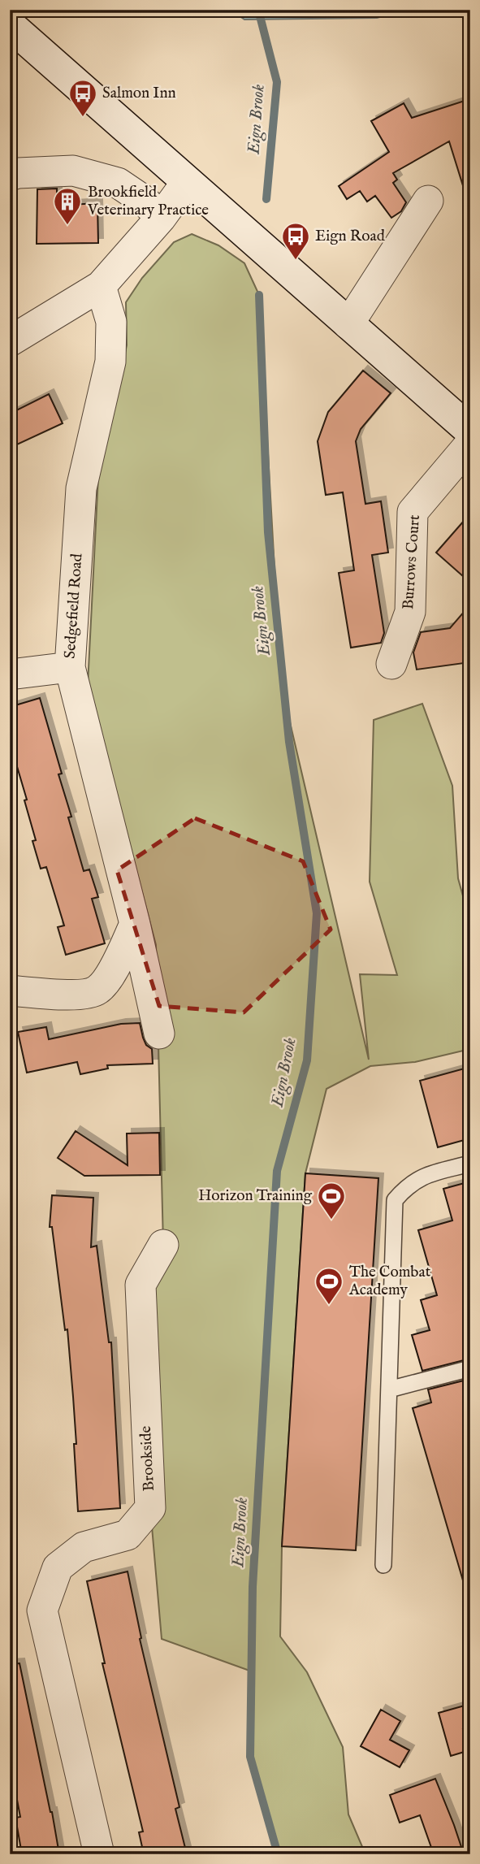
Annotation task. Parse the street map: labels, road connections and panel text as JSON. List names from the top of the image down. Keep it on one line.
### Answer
{"streets":{"street":["Burrows Court","Sedgefield Road","Brookside"]},"water":["Eign Brook"],"places":{"bus stop":["Salmon Inn","Eign Road"],"building":["Brookfield Veterinary Practice"],"sports":["Horizon Training","The Combat Academy"]}}
